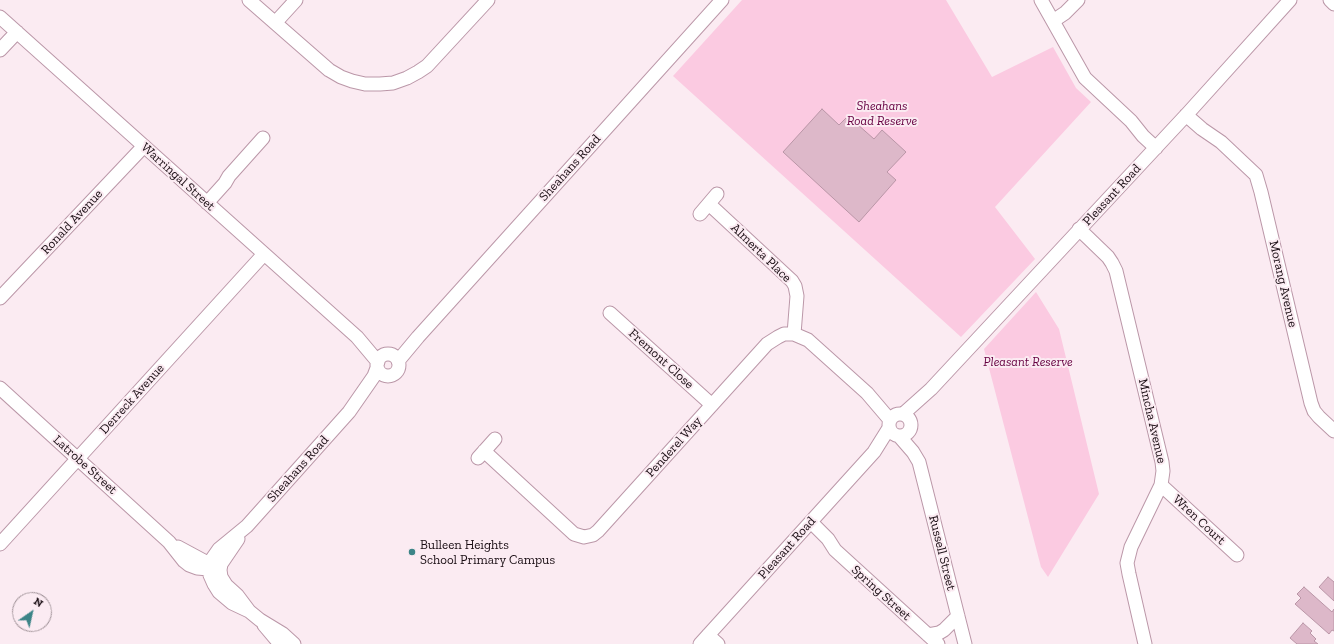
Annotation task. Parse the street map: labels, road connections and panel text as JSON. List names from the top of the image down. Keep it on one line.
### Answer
{"streets":{"street":["Sheahans Road","Warringal Street","Pleasant Road","Ronald Avenue","Almerta Place","Morang Avenue","Fremont Close","Derreck Avenue","Mincha Avenue","Penderel Way","Latrobe Street","Wren Court","Russell Street","Spring Street"]},"crossings":[["Sheahans Road","Warringal Street"],["Sheahans Road","Latrobe Street"],["Warringal Street","Ronald Avenue"],["Warringal Street","Derreck Avenue"],["Pleasant Road","Morang Avenue"],["Pleasant Road","Mincha Avenue"],["Pleasant Road","Russell Street"],["Pleasant Road","Spring Street"],["Almerta Place","Penderel Way"],["Fremont Close","Penderel Way"],["Derreck Avenue","Latrobe Street"],["Mincha Avenue","Wren Court"],["Russell Street","Spring Street"]],"parks":["Sheahans Road Reserve","Pleasant Reserve"],"places":["Bulleen Heights School Primary Campus"],"north":"top right"}
